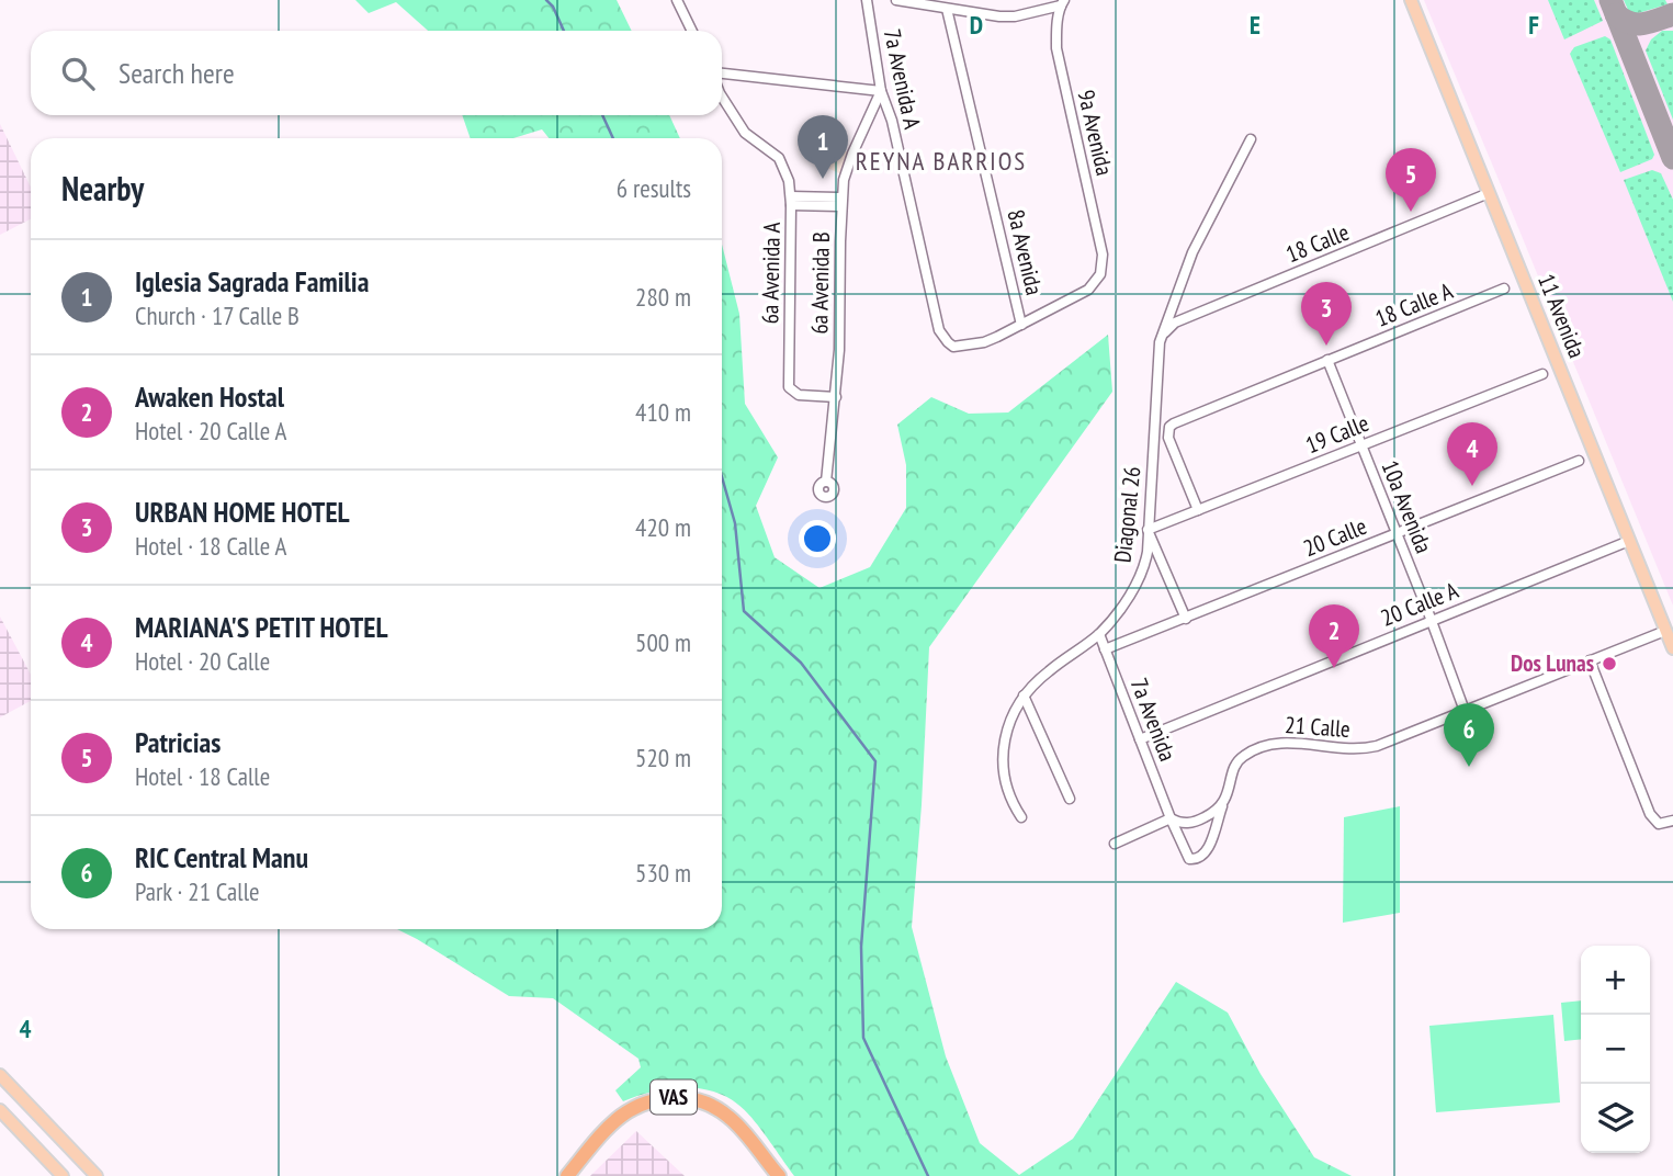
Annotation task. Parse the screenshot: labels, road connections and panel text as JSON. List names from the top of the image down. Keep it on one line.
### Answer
{"streets":{"highway":["VAS"],"main road":["11 Avenida"],"street":["7a Avenida A","9a Avenida","18 Calle","8a Avenida","6a Avenida A","6a Avenida B","18 Calle A","19 Calle","10a Avenida","Diagonal 26","20 Calle","20 Calle A","7a Avenida","21 Calle"]},"crossings":[["7a Avenida A","9a Avenida"],["7a Avenida A","8a Avenida"],["7a Avenida A","6a Avenida B"],["9a Avenida","8a Avenida"],["18 Calle","11 Avenida"],["18 Calle","Diagonal 26"],["6a Avenida A","6a Avenida B"],["18 Calle A","19 Calle"],["18 Calle A","10a Avenida"],["11 Avenida","20 Calle A"],["11 Avenida","21 Calle"],["19 Calle","10a Avenida"],["19 Calle","Diagonal 26"],["10a Avenida","20 Calle"],["10a Avenida","20 Calle A"],["10a Avenida","21 Calle"],["Diagonal 26","7a Avenida"],["20 Calle","7a Avenida"],["20 Calle A","7a Avenida"],["7a Avenida","21 Calle"]],"districts":["REYNA BARRIOS"],"places":["Dos Lunas"],"page":{"search":"Search here","pins":["1","5","3","4","2","6"],"heading":["Nearby","6 results"],"list":[{"mark":"1","name":"Iglesia Sagrada Familia","note":"Church · 17 Calle B","value":"280 m"},{"mark":"2","name":"Awaken Hostal","note":"Hotel · 20 Calle A","value":"410 m"},{"mark":"3","name":"URBAN HOME HOTEL","note":"Hotel · 18 Calle A","value":"420 m"},{"mark":"4","name":"MARIANA'S PETIT HOTEL","note":"Hotel · 20 Calle","value":"500 m"},{"mark":"5","name":"Patricias","note":"Hotel · 18 Calle","value":"520 m"},{"mark":"6","name":"RIC Central Manu","note":"Park · 21 Calle","value":"530 m"}],"map_buttons":["+","−"]},"grid":{"columns":["D","E","F"],"rows":["4"]}}
